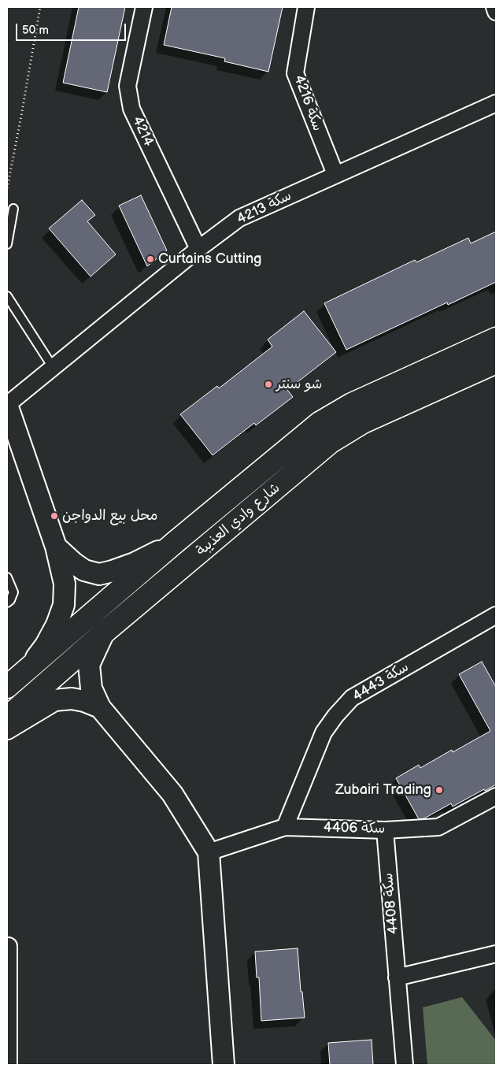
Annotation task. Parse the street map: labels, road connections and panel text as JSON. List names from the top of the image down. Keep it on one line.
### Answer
{"streets":{"main road":["شارع وادي العذيبة"],"street":["سكة 4216","4214","سكة 4213","سكة 4443","سكة 4406","سكة 4408"]},"crossings":[["سكة 4216","سكة 4213"],["4214","سكة 4213"],["سكة 4443","سكة 4406"],["سكة 4406","سكة 4408"]],"places":["Curtains Cutting","شو سنتر","محل بيع الدواجن","Zubairi Trading"],"scale_bar":"50 m"}
